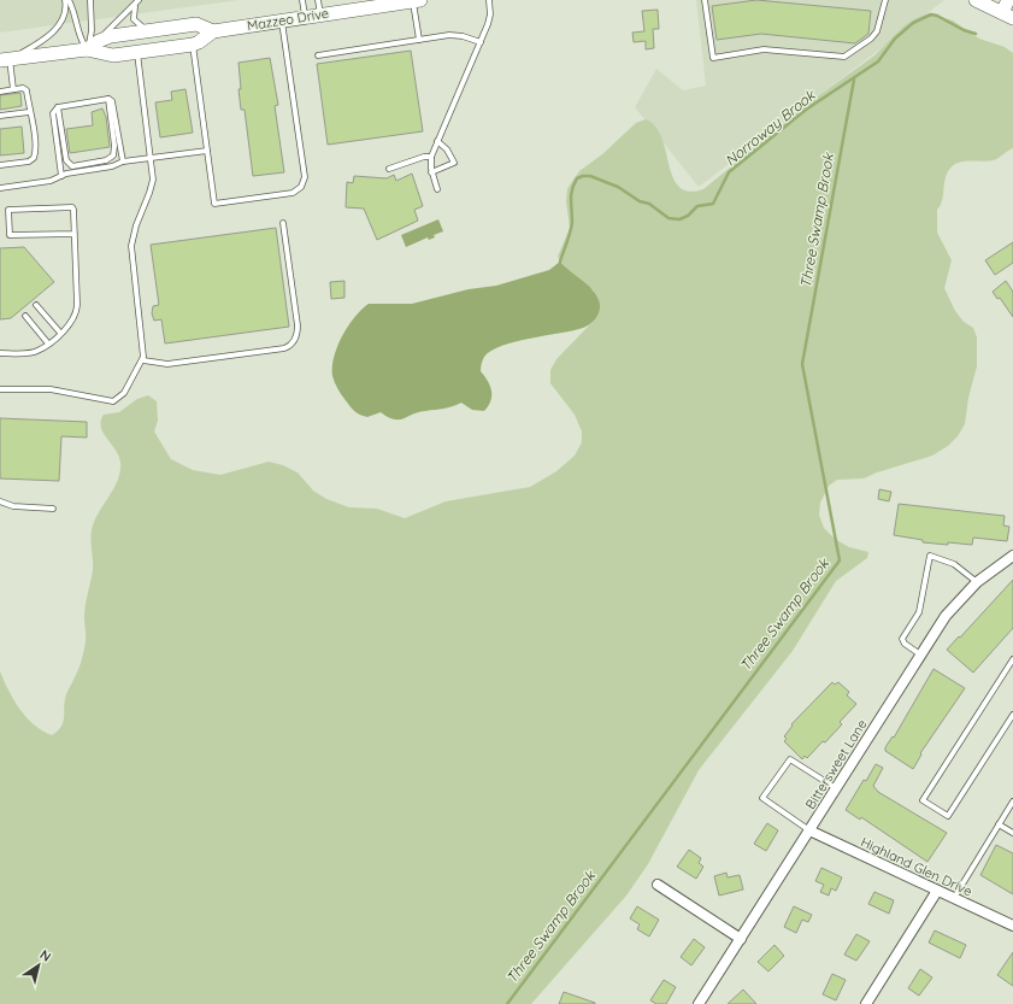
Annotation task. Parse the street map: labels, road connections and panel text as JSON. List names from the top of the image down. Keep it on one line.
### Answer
{"streets":{"main road":["Mazzeo Drive"],"street":["Bittersweet Lane","Highland Glen Drive"]},"crossings":[["Bittersweet Lane","Highland Glen Drive"]],"water":["Norroway Brook","Three Swamp Brook"],"north":"top right"}
